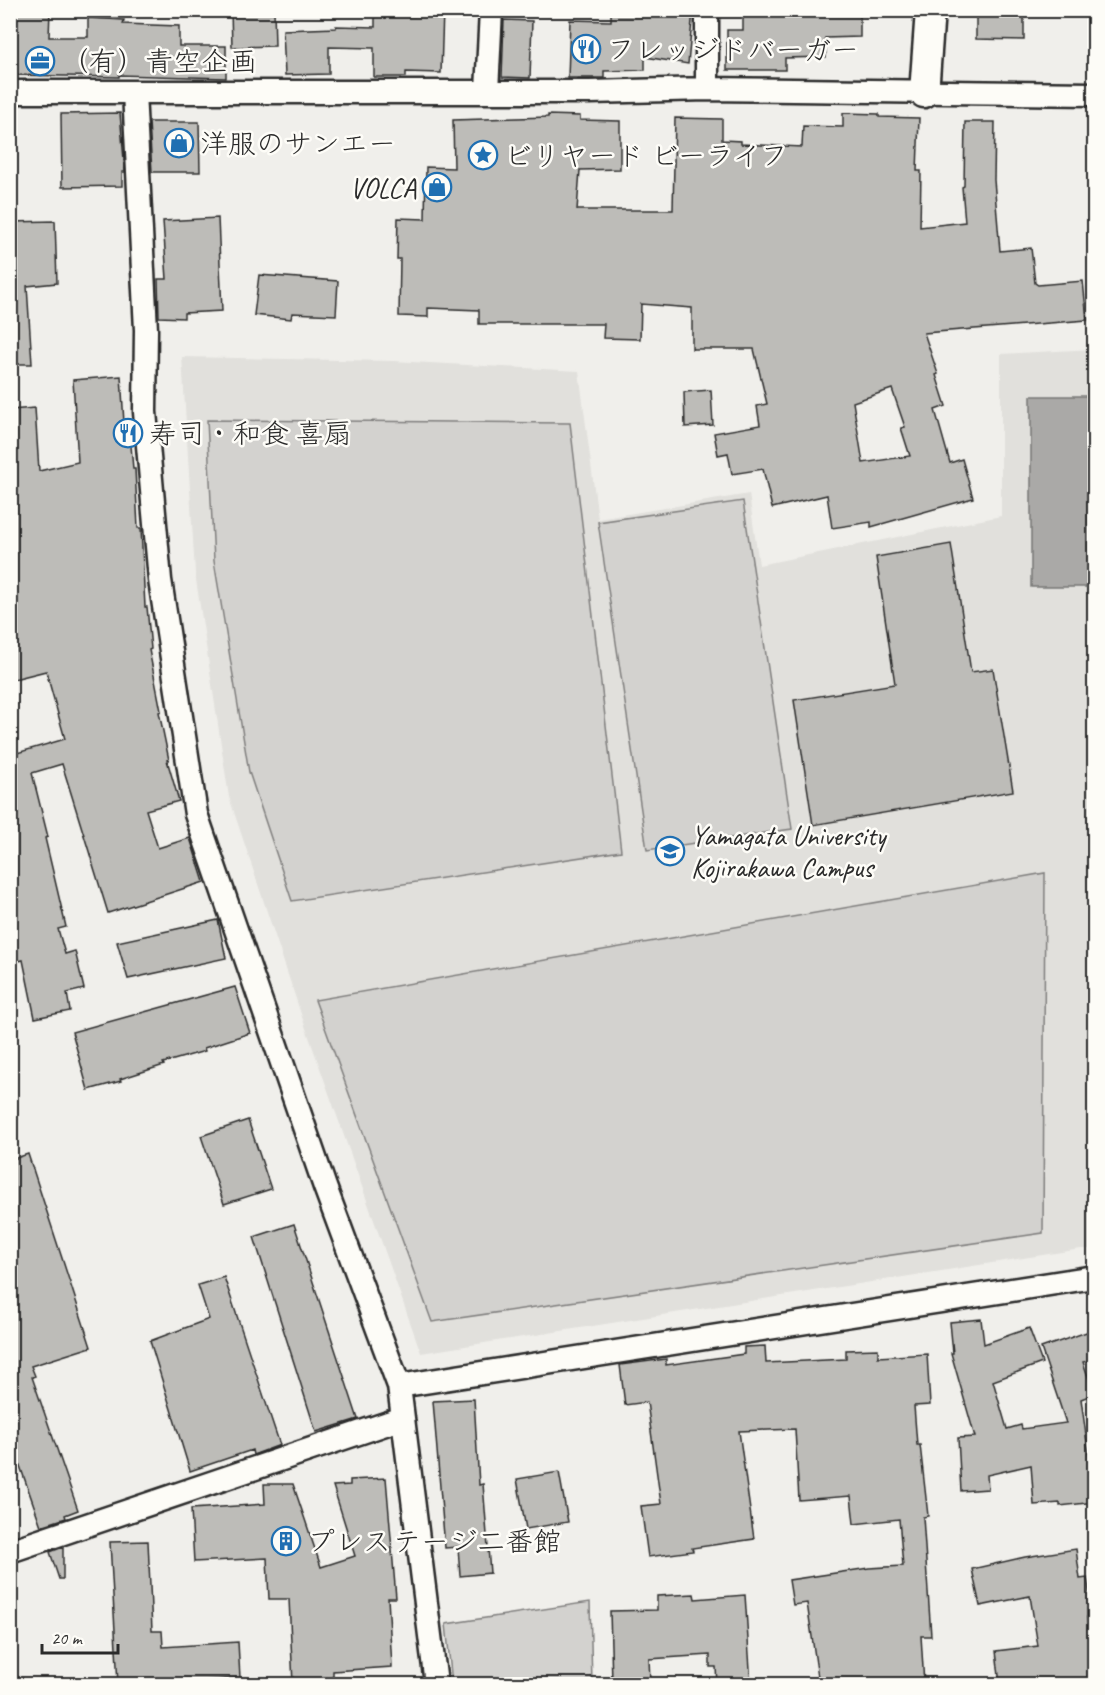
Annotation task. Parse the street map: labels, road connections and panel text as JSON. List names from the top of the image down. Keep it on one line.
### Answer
{"places":{"restaurant":["フレッジドバーガー","寿司・和食 喜扇"],"office":["（有）青空企画"],"shop":["洋服のサンエー","VOLCA"],"place":["ビリヤード ビーライフ"],"school or university":["Yamagata University Kojirakawa Campus"],"building":["プレステージ二番館"]},"scale_bar":"20 m"}
